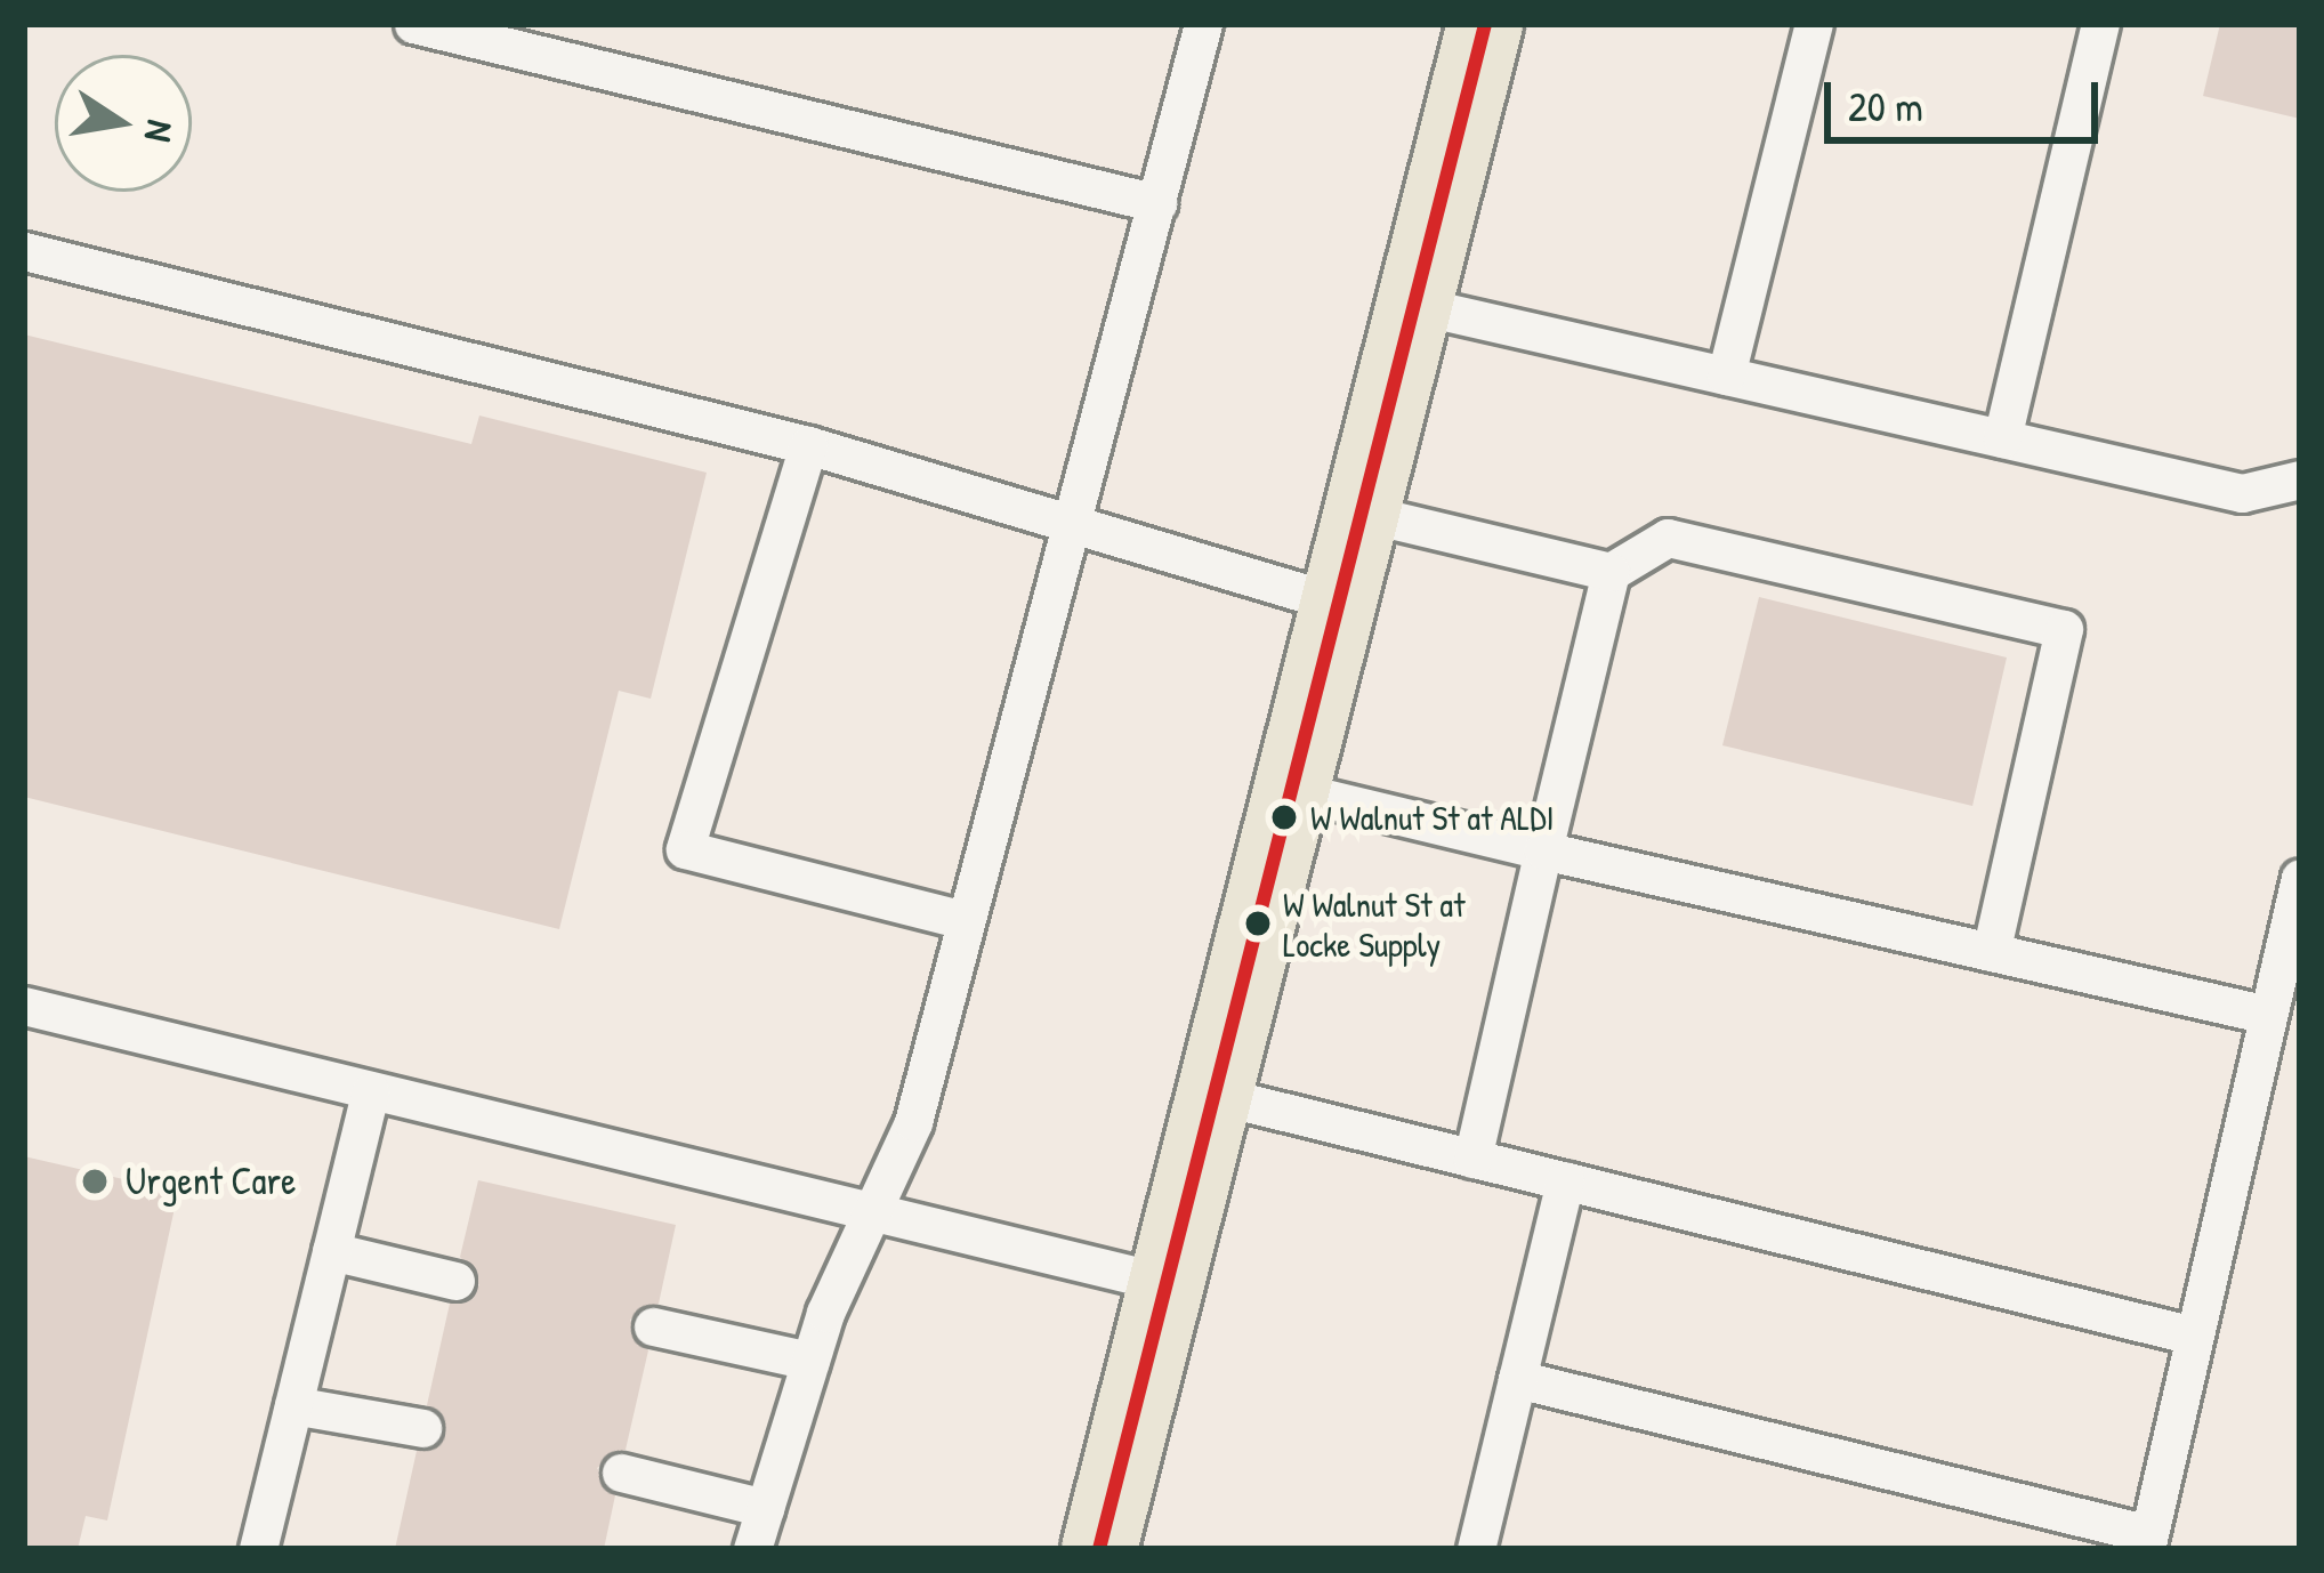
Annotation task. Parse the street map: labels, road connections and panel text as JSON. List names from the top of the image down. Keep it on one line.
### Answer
{"places":["W Walnut St at ALDI","W Walnut St at Locke Supply","Urgent Care"],"scale_bar":"20 m","north":"right"}
